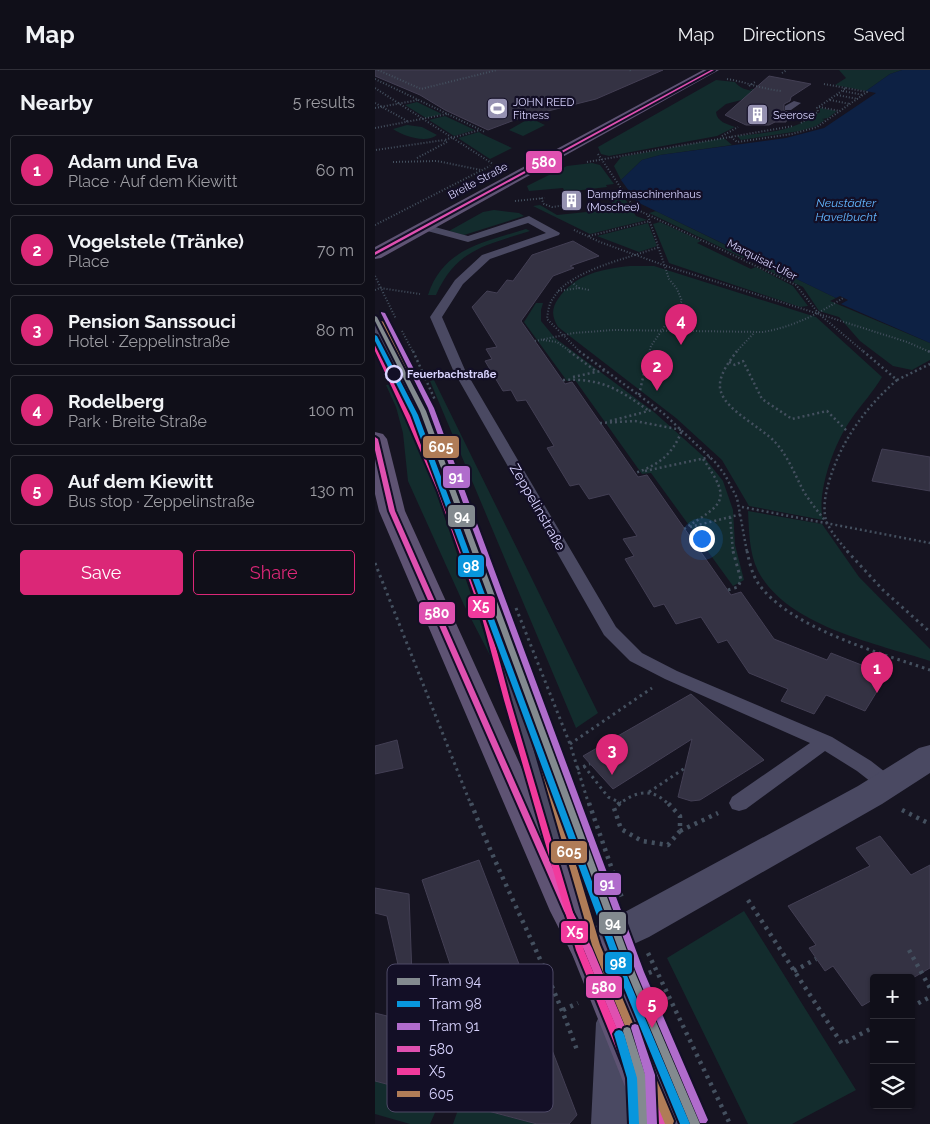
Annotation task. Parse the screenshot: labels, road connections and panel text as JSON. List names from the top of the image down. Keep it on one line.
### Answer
{"streets":{"main road":["Breite Straße"],"lane":["Zeppelinstraße"],"path":["Marquisat-Ufer"]},"crossings":[["Breite Straße","Zeppelinstraße"]],"water":["Neustädter Havelbucht"],"places":{"sports":["JOHN REED Fitness"],"building":["Seerose","Dampfmaschinenhaus (Moschee)"],"other":["Feuerbachstraße"]},"lines":["transit line 580","tram line 91","tram line 94","transit line 605","tram line 98","transit line X5"],"legend":["Tram 94","Tram 98","Tram 91","580","X5","605"],"page":{"header":"Map","nav":["Map","Directions","Saved"],"heading":["Nearby","5 results"],"list":[{"mark":"1","name":"Adam und Eva","note":"Place · Auf dem Kiewitt","value":"60 m"},{"mark":"2","name":"Vogelstele (Tränke)","note":"Place","value":"70 m"},{"mark":"3","name":"Pension Sanssouci","note":"Hotel · Zeppelinstraße","value":"80 m"},{"mark":"4","name":"Rodelberg","note":"Park · Breite Straße","value":"100 m"},{"mark":"5","name":"Auf dem Kiewitt","note":"Bus stop · Zeppelinstraße","value":"130 m"}],"pins":["4","2","1","3","5"],"buttons":["Save","Share"],"map_buttons":["+","−"]}}
